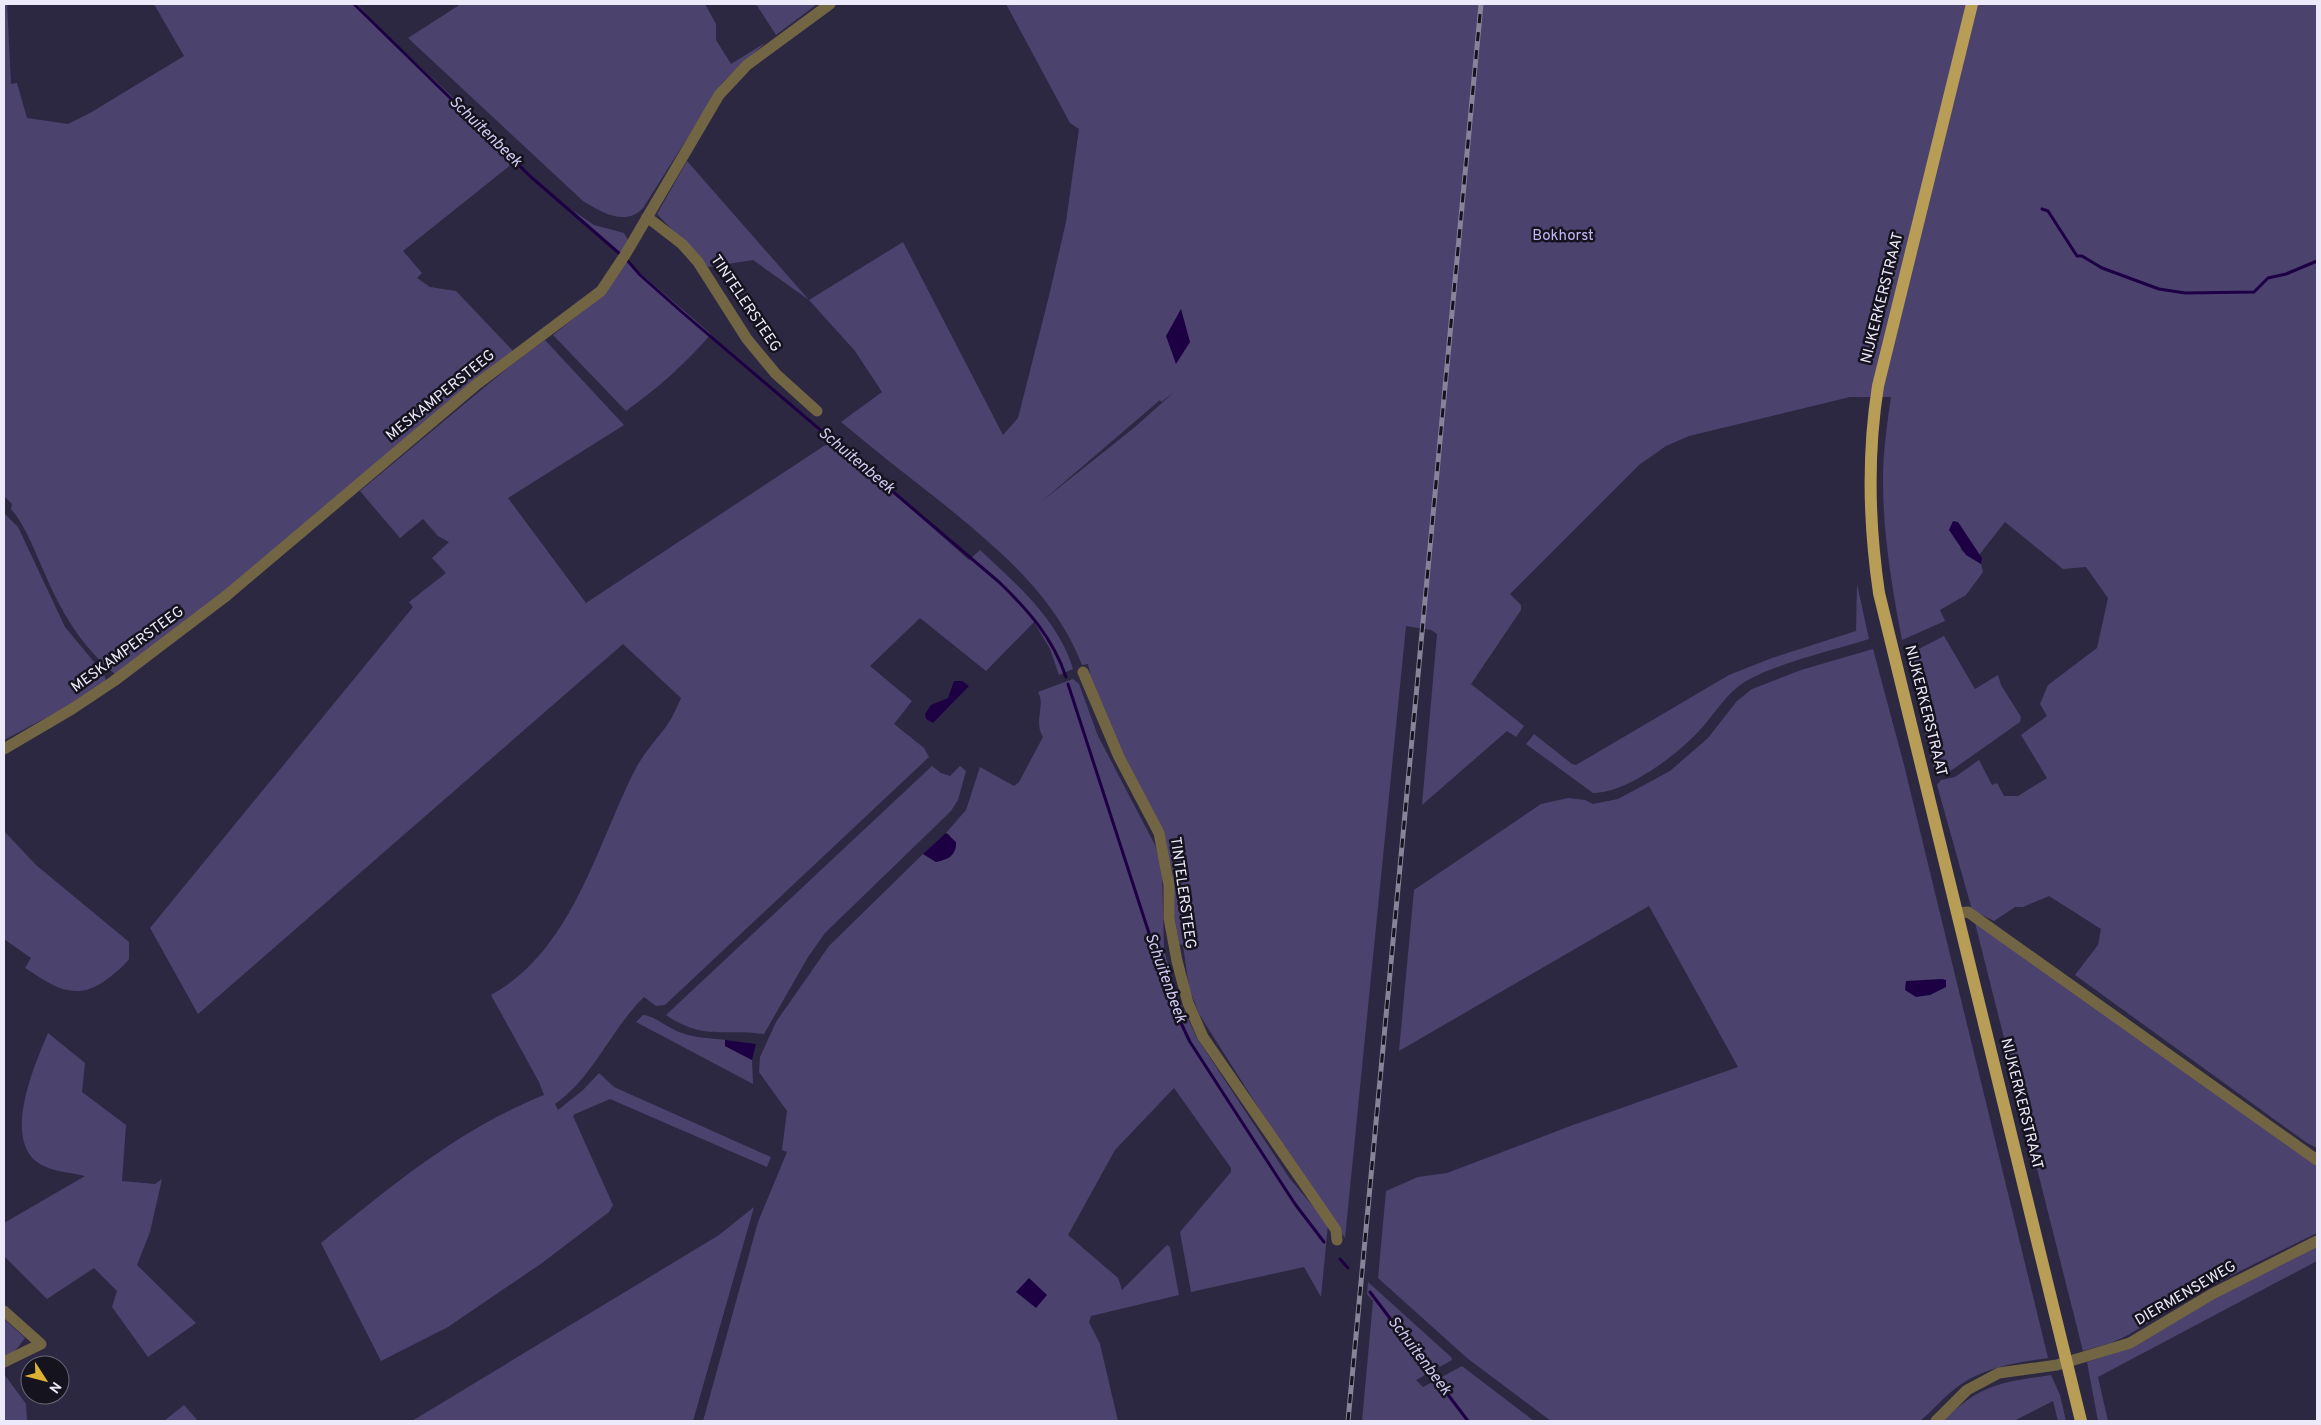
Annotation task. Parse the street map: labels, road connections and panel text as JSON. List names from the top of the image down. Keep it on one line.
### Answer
{"streets":{"main road":["NIJKERKERSTRAAT"],"street":["TINTELERSTEEG","MESKAMPERSTEEG","DIERMENSEWEG"]},"crossings":[["NIJKERKERSTRAAT","DIERMENSEWEG"],["TINTELERSTEEG","MESKAMPERSTEEG"]],"water":["Schuitenbeek"],"parks":["Bokhorst"],"north":"bottom right"}
